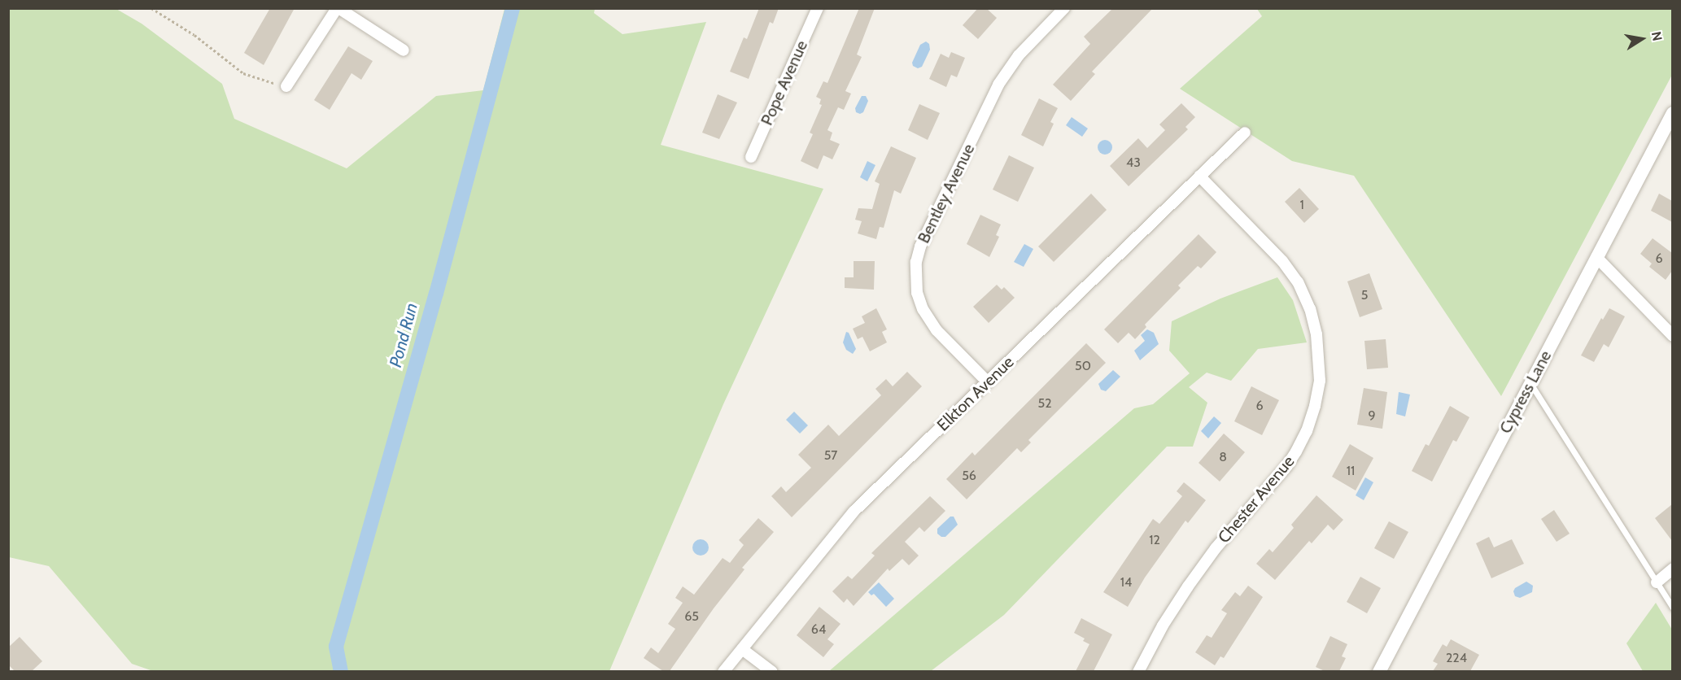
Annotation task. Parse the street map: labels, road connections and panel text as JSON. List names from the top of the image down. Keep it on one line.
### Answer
{"streets":{"street":["Pope Avenue","Bentley Avenue","Cypress Lane","Elkton Avenue","Chester Avenue"]},"crossings":[["Bentley Avenue","Elkton Avenue"],["Elkton Avenue","Chester Avenue"]],"water":["Pond Run"],"house_numbers":["43","1","6","5","50","52","6","9","57","8","11","56","12","14","65","64","224"],"north":"right"}
